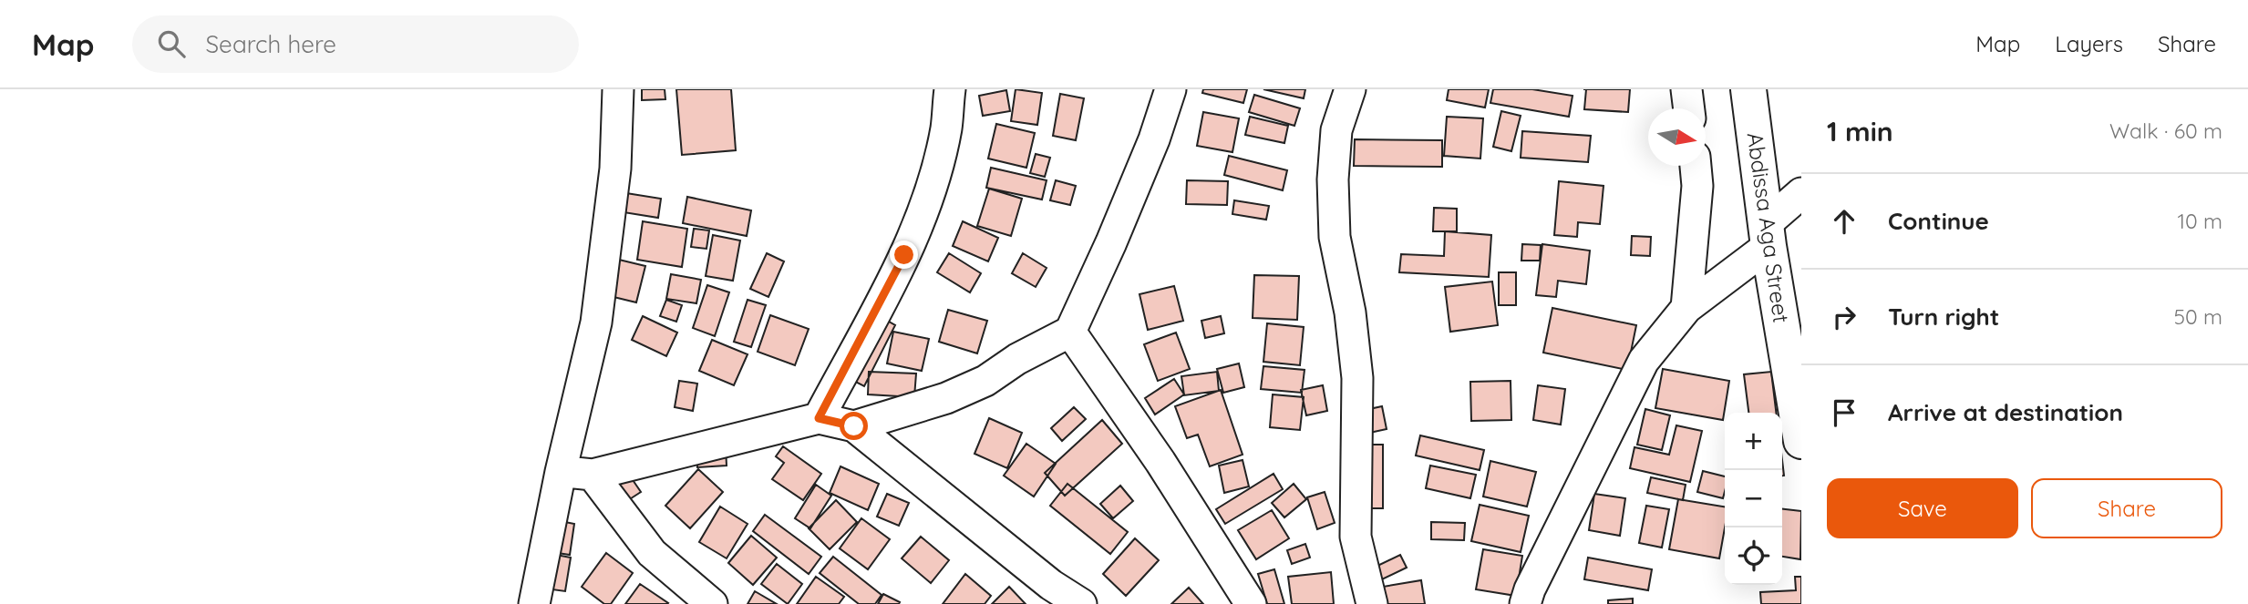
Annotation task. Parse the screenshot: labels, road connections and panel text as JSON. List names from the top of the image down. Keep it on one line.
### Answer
{"streets":{"highway":["Abdissa Aga Street"]},"north":"right","page":{"header":"Map","search":"Search here","nav":["Map","Layers","Share"],"heading":["1 min","Walk · 60 m"],"list":[["Continue","10 m"],["Turn right","50 m"],"Arrive at destination"],"map_buttons":["+","−"],"buttons":["Save","Share"]}}
